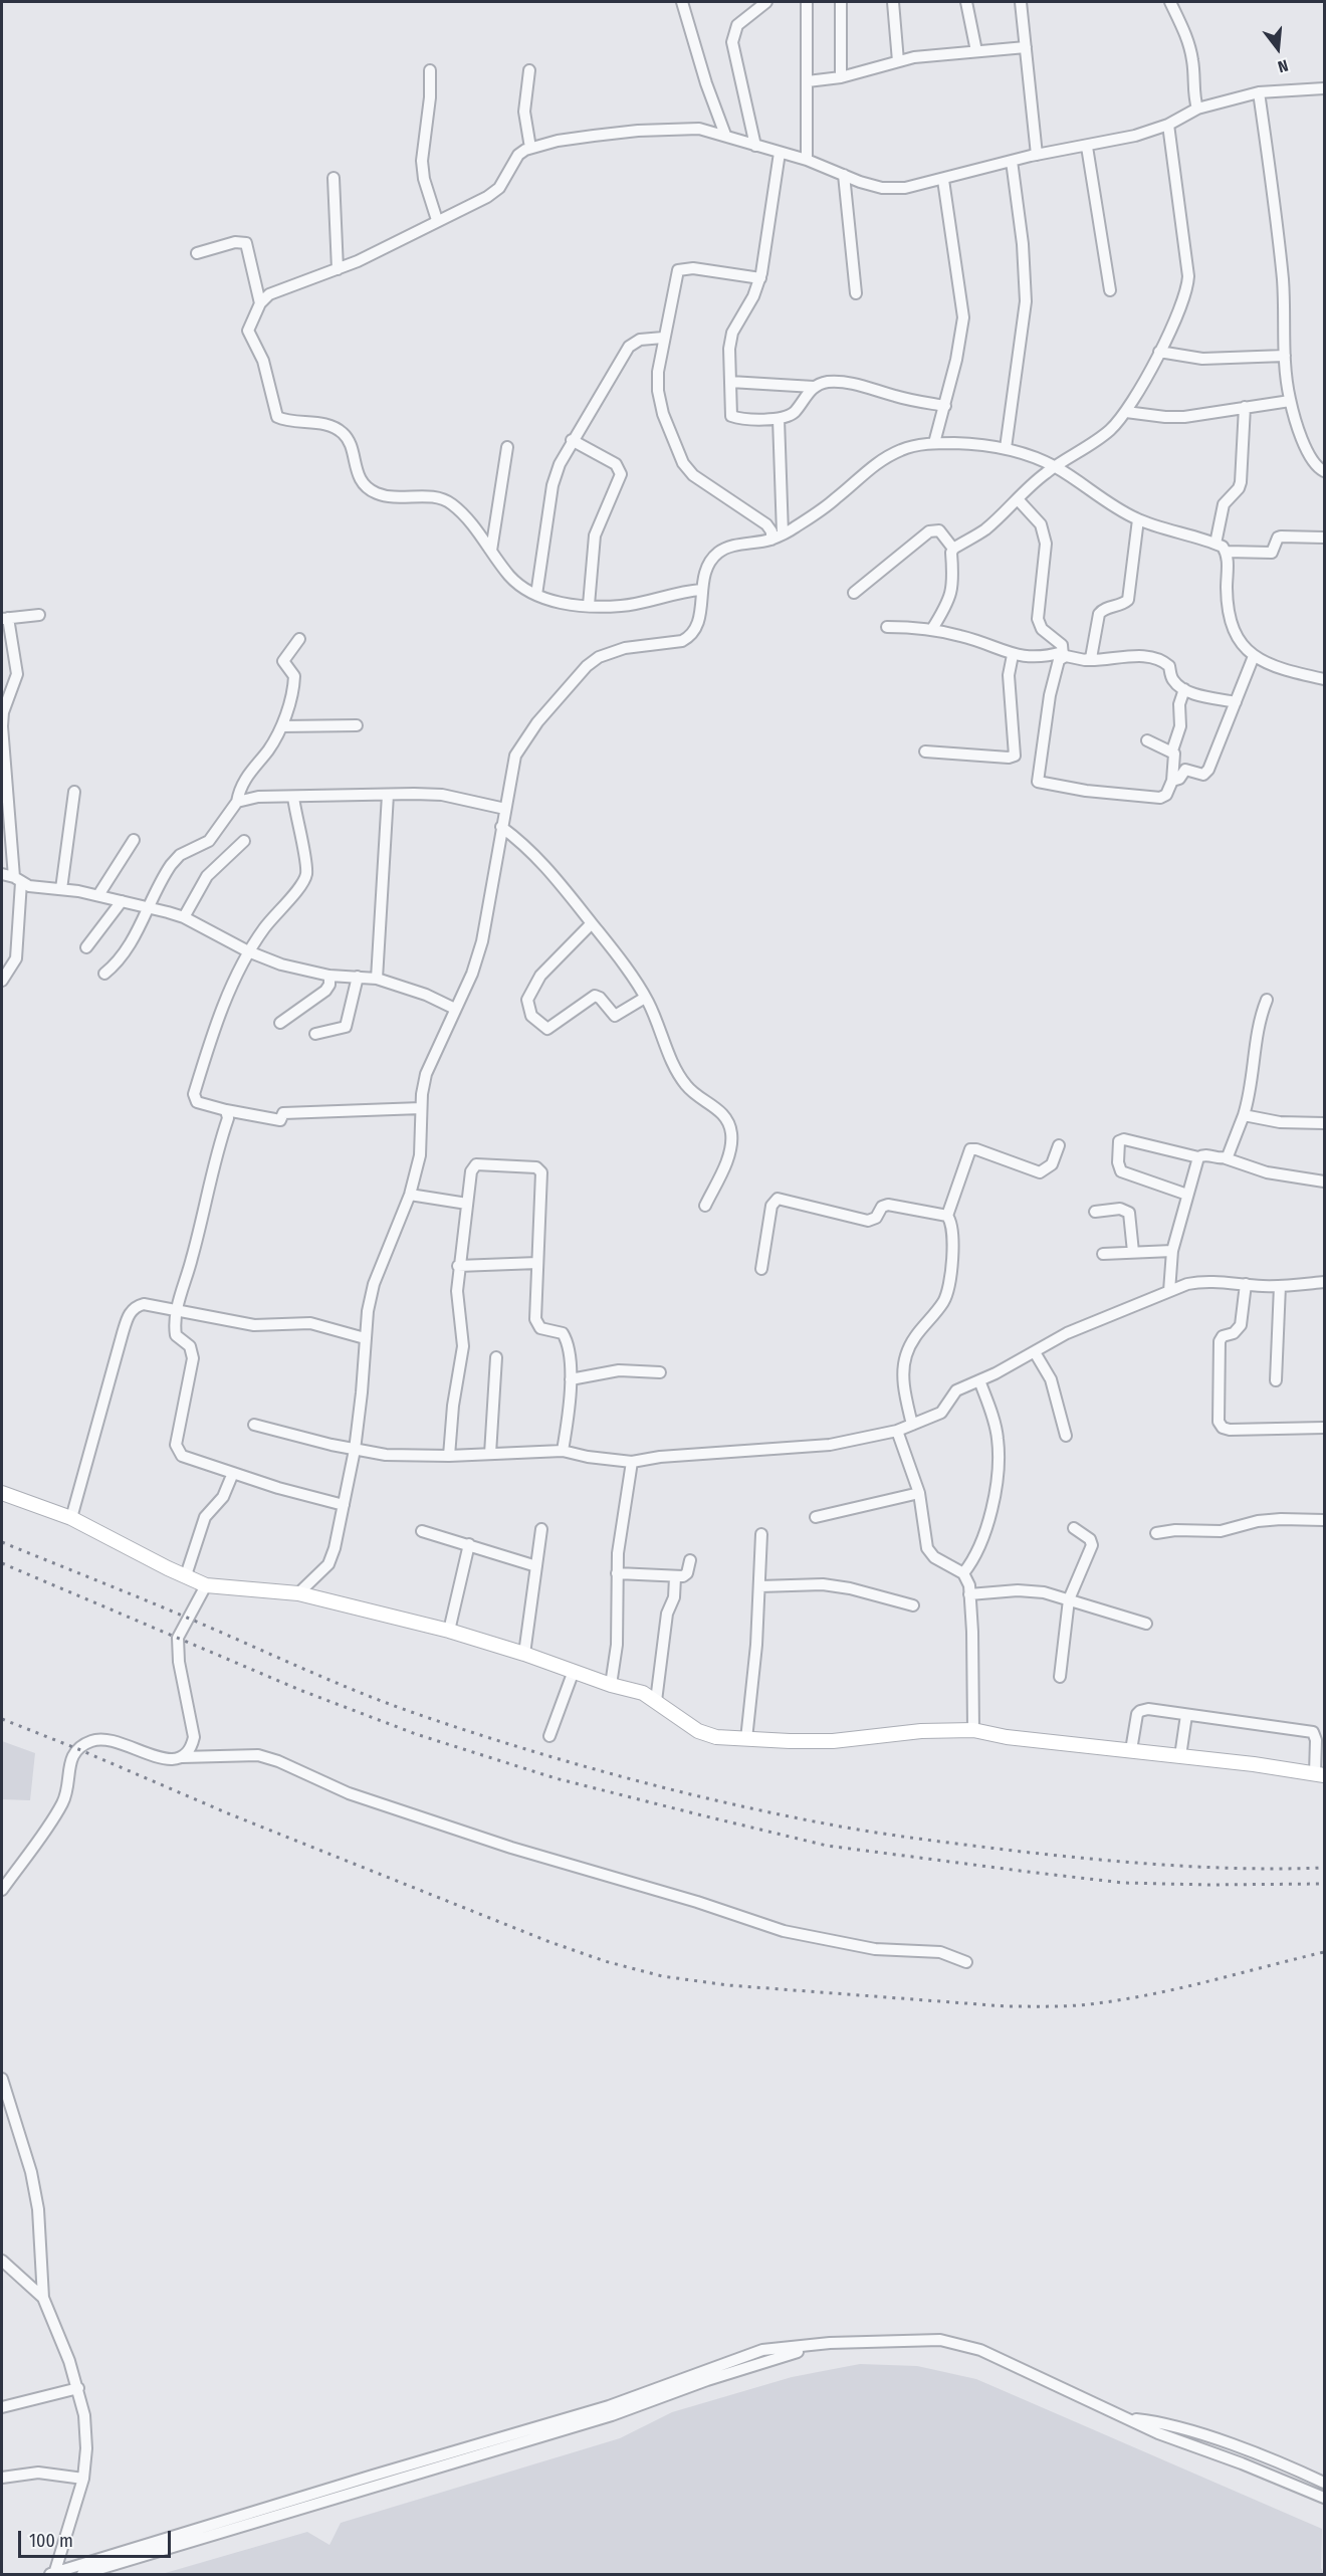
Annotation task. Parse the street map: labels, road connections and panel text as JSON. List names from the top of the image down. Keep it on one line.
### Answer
{"scale_bar":"100 m","north":"bottom"}
